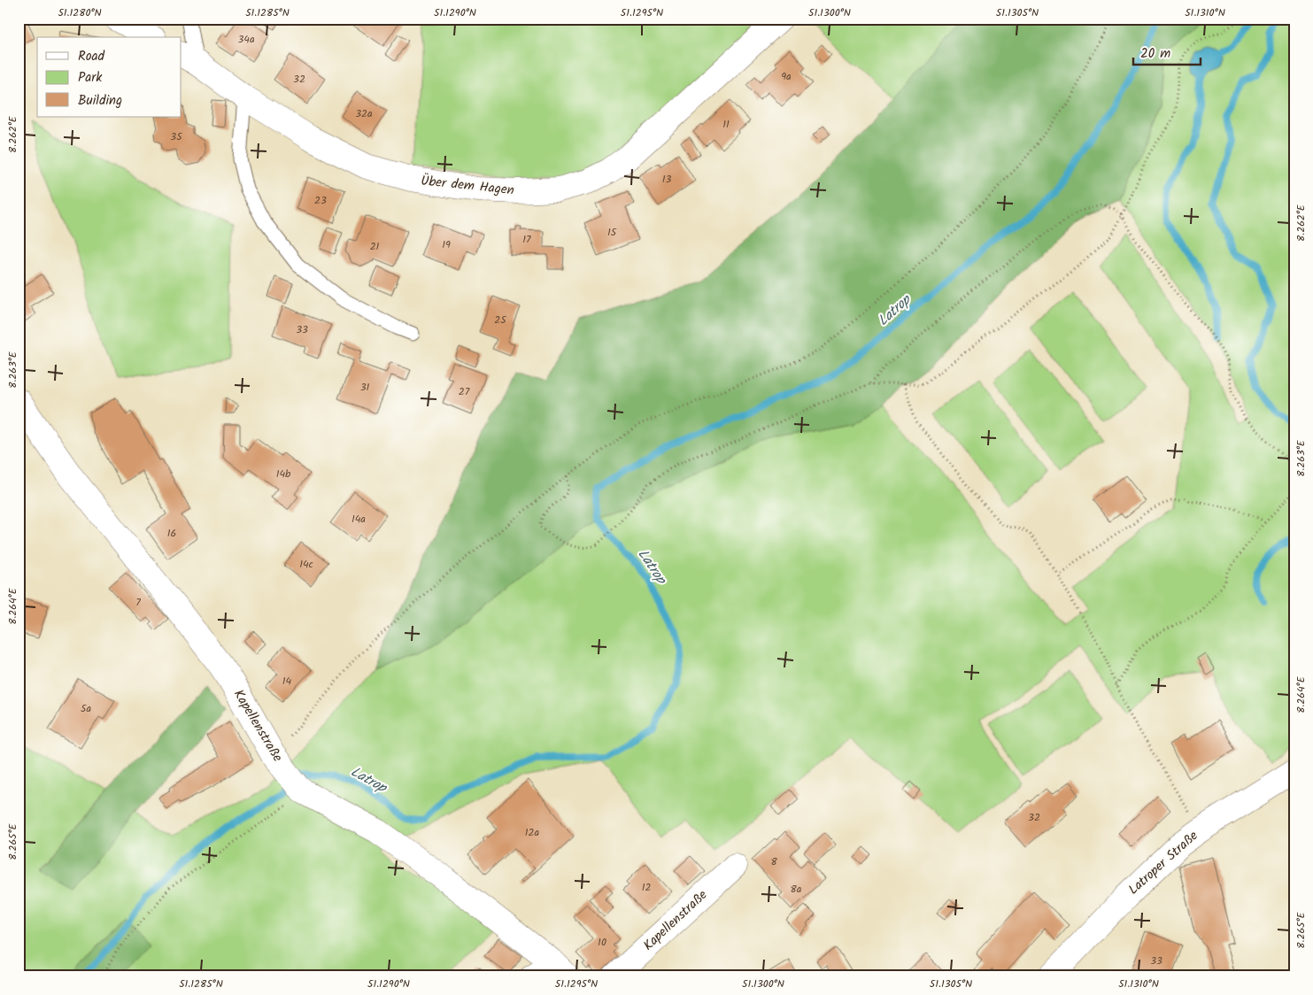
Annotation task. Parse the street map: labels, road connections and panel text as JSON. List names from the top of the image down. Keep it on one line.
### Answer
{"streets":{"street":["Über dem Hagen","Kapellenstraße","Latroper Straße"]},"water":["Latrop"],"house_numbers":["34a","9a","32","32a","11","35","13","23","15","17","19","21","25","33","31","27","14b","14a","16","14c","7","14","5a","32","12a","8","12","8a","10","33"],"legend":["Road","Park","Building"],"scale_bar":"20 m","coordinates":["51.1280°N","51.1285°N","51.1290°N","51.1295°N","51.1300°N","51.1305°N","51.1310°N","8.262°E","8.263°E","8.264°E","8.265°E"]}
